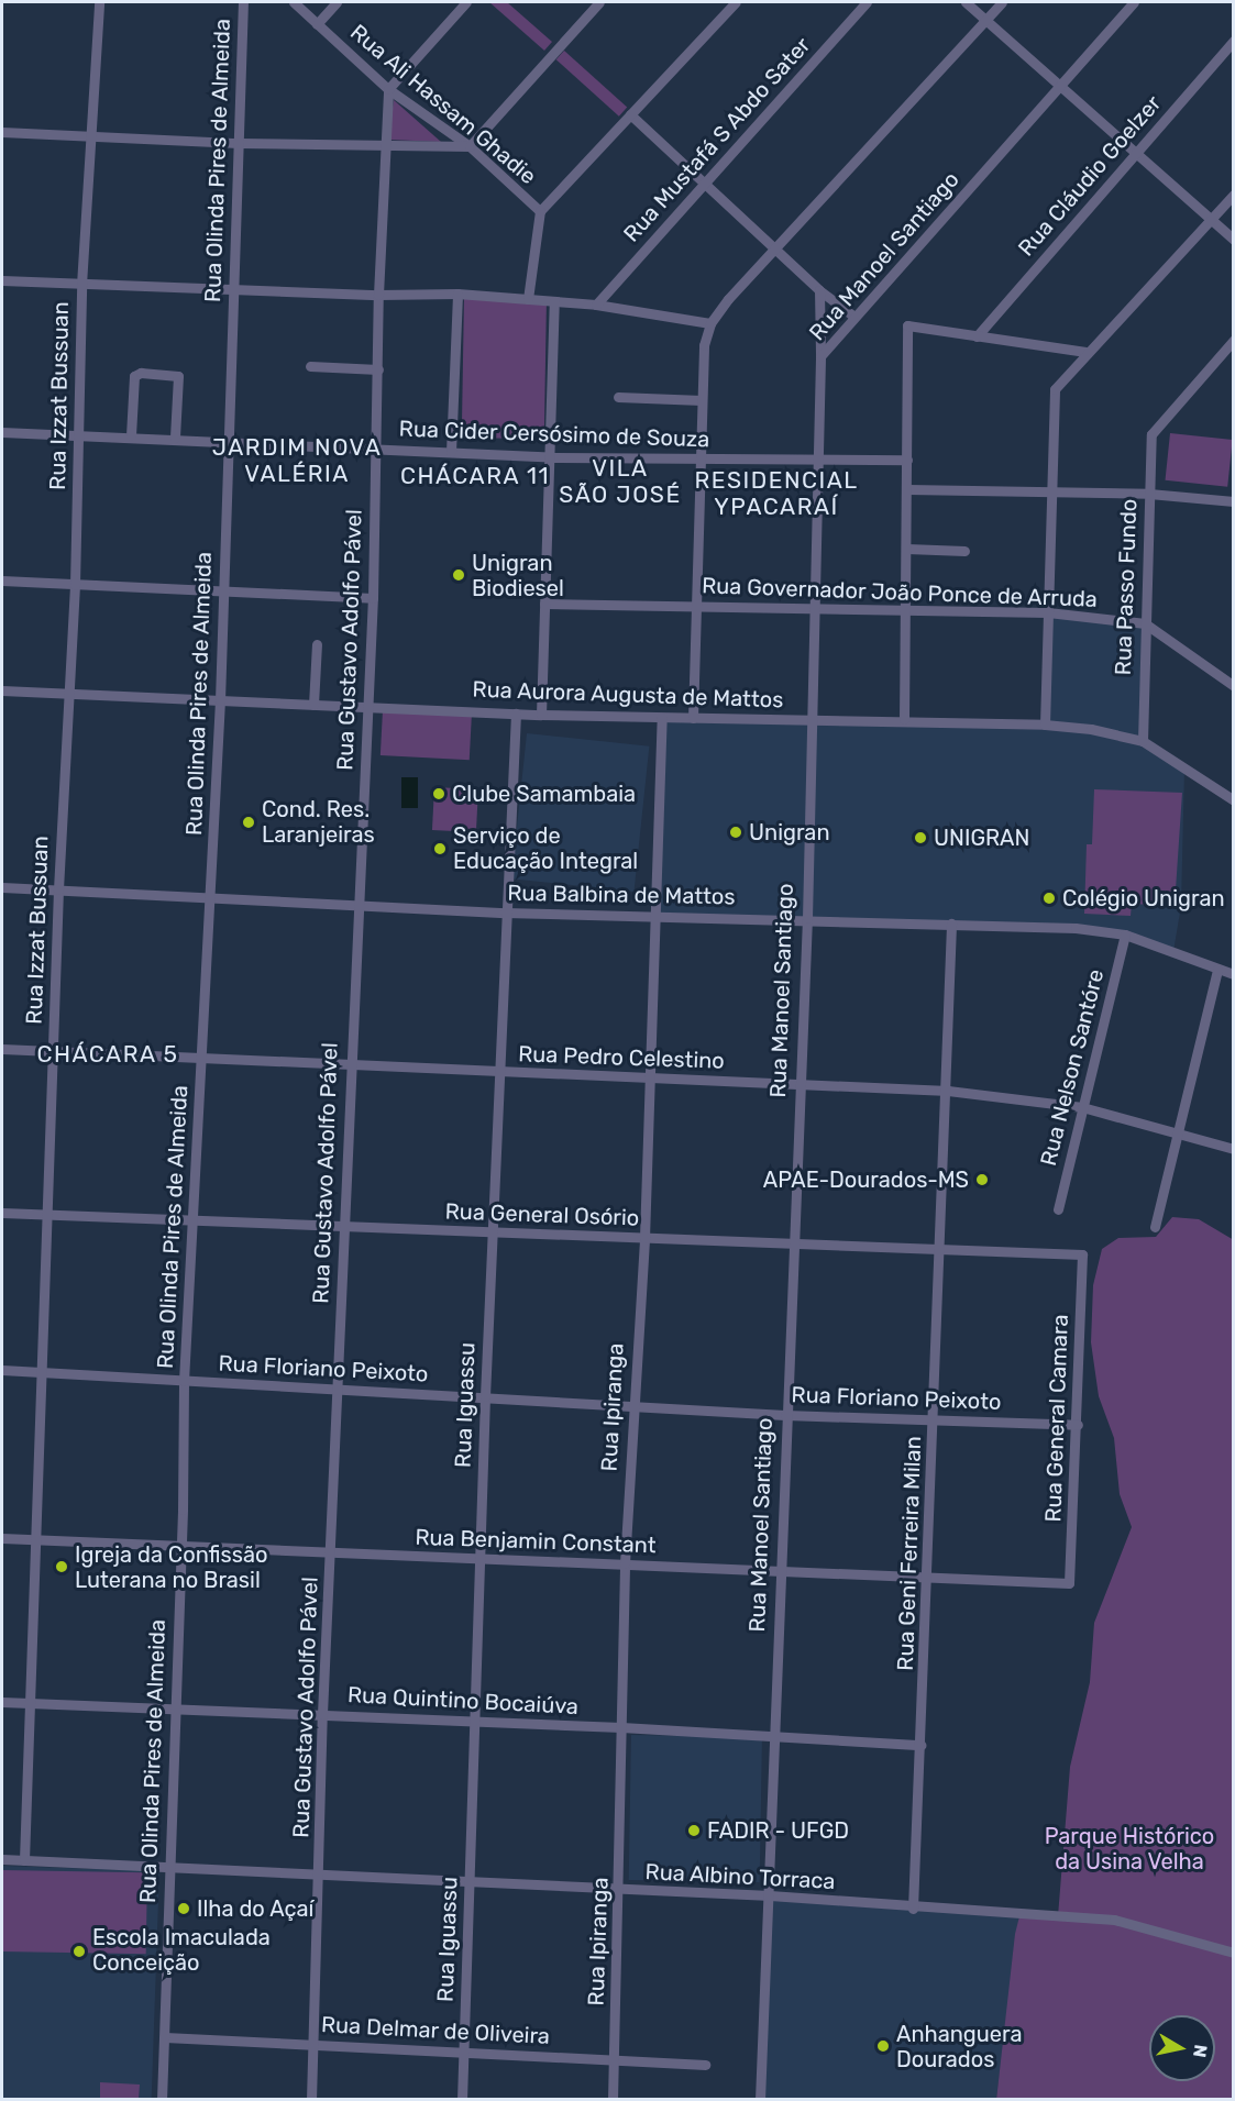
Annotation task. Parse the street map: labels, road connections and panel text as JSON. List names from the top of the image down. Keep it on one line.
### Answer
{"streets":{"street":["Rua Ali Hassam Ghadie","Rua Mustafá S Abdo Sater","Rua Olinda Pires de Almeida","Rua Cláudio Goelzer","Rua Manoel Santiago","Rua Izzat Bussuan","Rua Cider Cersósimo de Souza","Rua Passo Fundo","Rua Governador João Ponce de Arruda","Rua Gustavo Adolfo Pável","Rua Aurora Augusta de Mattos","Rua Balbina de Mattos","Rua Pedro Celestino","Rua Nelson Santóre","Rua General Osório","Rua Floriano Peixoto","Rua Iguassu","Rua Ipiranga","Rua General Camara","Rua Benjamin Constant","Rua Geni Ferreira Milan","Rua Quintino Bocaiúva","Rua Albino Torraca","Rua Delmar de Oliveira"]},"crossings":[["Rua Ali Hassam Ghadie","Rua Gustavo Adolfo Pável"],["Rua Olinda Pires de Almeida","Rua Cider Cersósimo de Souza"],["Rua Olinda Pires de Almeida","Rua Aurora Augusta de Mattos"],["Rua Olinda Pires de Almeida","Rua Balbina de Mattos"],["Rua Olinda Pires de Almeida","Rua Pedro Celestino"],["Rua Olinda Pires de Almeida","Rua General Osório"],["Rua Olinda Pires de Almeida","Rua Floriano Peixoto"],["Rua Olinda Pires de Almeida","Rua Benjamin Constant"],["Rua Olinda Pires de Almeida","Rua Quintino Bocaiúva"],["Rua Olinda Pires de Almeida","Rua Albino Torraca"],["Rua Olinda Pires de Almeida","Rua Delmar de Oliveira"],["Rua Manoel Santiago","Rua Cider Cersósimo de Souza"],["Rua Manoel Santiago","Rua Governador João Ponce de Arruda"],["Rua Manoel Santiago","Rua Aurora Augusta de Mattos"],["Rua Manoel Santiago","Rua Balbina de Mattos"],["Rua Manoel Santiago","Rua Pedro Celestino"],["Rua Manoel Santiago","Rua General Osório"],["Rua Manoel Santiago","Rua Floriano Peixoto"],["Rua Manoel Santiago","Rua Benjamin Constant"],["Rua Manoel Santiago","Rua Quintino Bocaiúva"],["Rua Manoel Santiago","Rua Albino Torraca"],["Rua Izzat Bussuan","Rua Cider Cersósimo de Souza"],["Rua Izzat Bussuan","Rua Aurora Augusta de Mattos"],["Rua Izzat Bussuan","Rua Balbina de Mattos"],["Rua Izzat Bussuan","Rua Pedro Celestino"],["Rua Izzat Bussuan","Rua General Osório"],["Rua Izzat Bussuan","Rua Floriano Peixoto"],["Rua Izzat Bussuan","Rua Benjamin Constant"],["Rua Izzat Bussuan","Rua Quintino Bocaiúva"],["Rua Izzat Bussuan","Rua Albino Torraca"],["Rua Cider Cersósimo de Souza","Rua Gustavo Adolfo Pável"],["Rua Passo Fundo","Rua Governador João Ponce de Arruda"],["Rua Passo Fundo","Rua Aurora Augusta de Mattos"],["Rua Gustavo Adolfo Pável","Rua Aurora Augusta de Mattos"],["Rua Gustavo Adolfo Pável","Rua Balbina de Mattos"],["Rua Gustavo Adolfo Pável","Rua Pedro Celestino"],["Rua Gustavo Adolfo Pável","Rua General Osório"],["Rua Gustavo Adolfo Pável","Rua Floriano Peixoto"],["Rua Gustavo Adolfo Pável","Rua Benjamin Constant"],["Rua Gustavo Adolfo Pável","Rua Quintino Bocaiúva"],["Rua Gustavo Adolfo Pável","Rua Albino Torraca"],["Rua Gustavo Adolfo Pável","Rua Delmar de Oliveira"],["Rua Aurora Augusta de Mattos","Rua Iguassu"],["Rua Aurora Augusta de Mattos","Rua Ipiranga"],["Rua Balbina de Mattos","Rua Nelson Santóre"],["Rua Balbina de Mattos","Rua Iguassu"],["Rua Balbina de Mattos","Rua Ipiranga"],["Rua Balbina de Mattos","Rua Geni Ferreira Milan"],["Rua Pedro Celestino","Rua Nelson Santóre"],["Rua Pedro Celestino","Rua Iguassu"],["Rua Pedro Celestino","Rua Ipiranga"],["Rua Pedro Celestino","Rua Geni Ferreira Milan"],["Rua General Osório","Rua Iguassu"],["Rua General Osório","Rua Ipiranga"],["Rua General Osório","Rua General Camara"],["Rua General Osório","Rua Geni Ferreira Milan"],["Rua Floriano Peixoto","Rua Iguassu"],["Rua Floriano Peixoto","Rua Ipiranga"],["Rua Floriano Peixoto","Rua General Camara"],["Rua Floriano Peixoto","Rua Geni Ferreira Milan"],["Rua Iguassu","Rua Benjamin Constant"],["Rua Iguassu","Rua Quintino Bocaiúva"],["Rua Iguassu","Rua Albino Torraca"],["Rua Iguassu","Rua Delmar de Oliveira"],["Rua Ipiranga","Rua Benjamin Constant"],["Rua Ipiranga","Rua Quintino Bocaiúva"],["Rua Ipiranga","Rua Albino Torraca"],["Rua Ipiranga","Rua Delmar de Oliveira"],["Rua General Camara","Rua Benjamin Constant"],["Rua Benjamin Constant","Rua Geni Ferreira Milan"],["Rua Geni Ferreira Milan","Rua Quintino Bocaiúva"],["Rua Geni Ferreira Milan","Rua Albino Torraca"]],"districts":["JARDIM NOVA VALÉRIA","VILA SÃO JOSÉ","CHÁCARA 11","RESIDENCIAL YPACARAÍ","CHÁCARA 5"],"parks":["Parque Histórico da Usina Velha"],"places":["Unigran Biodiesel","Clube Samambaia","Cond. Res. Laranjeiras","Unigran","UNIGRAN","Serviço de Educação Integral","Colégio Unigran","APAE-Dourados-MS","Igreja da Confissão Luterana no Brasil","FADIR - UFGD","Ilha do Açaí","Escola Imaculada Conceição","Anhanguera Dourados"],"north":"right"}
